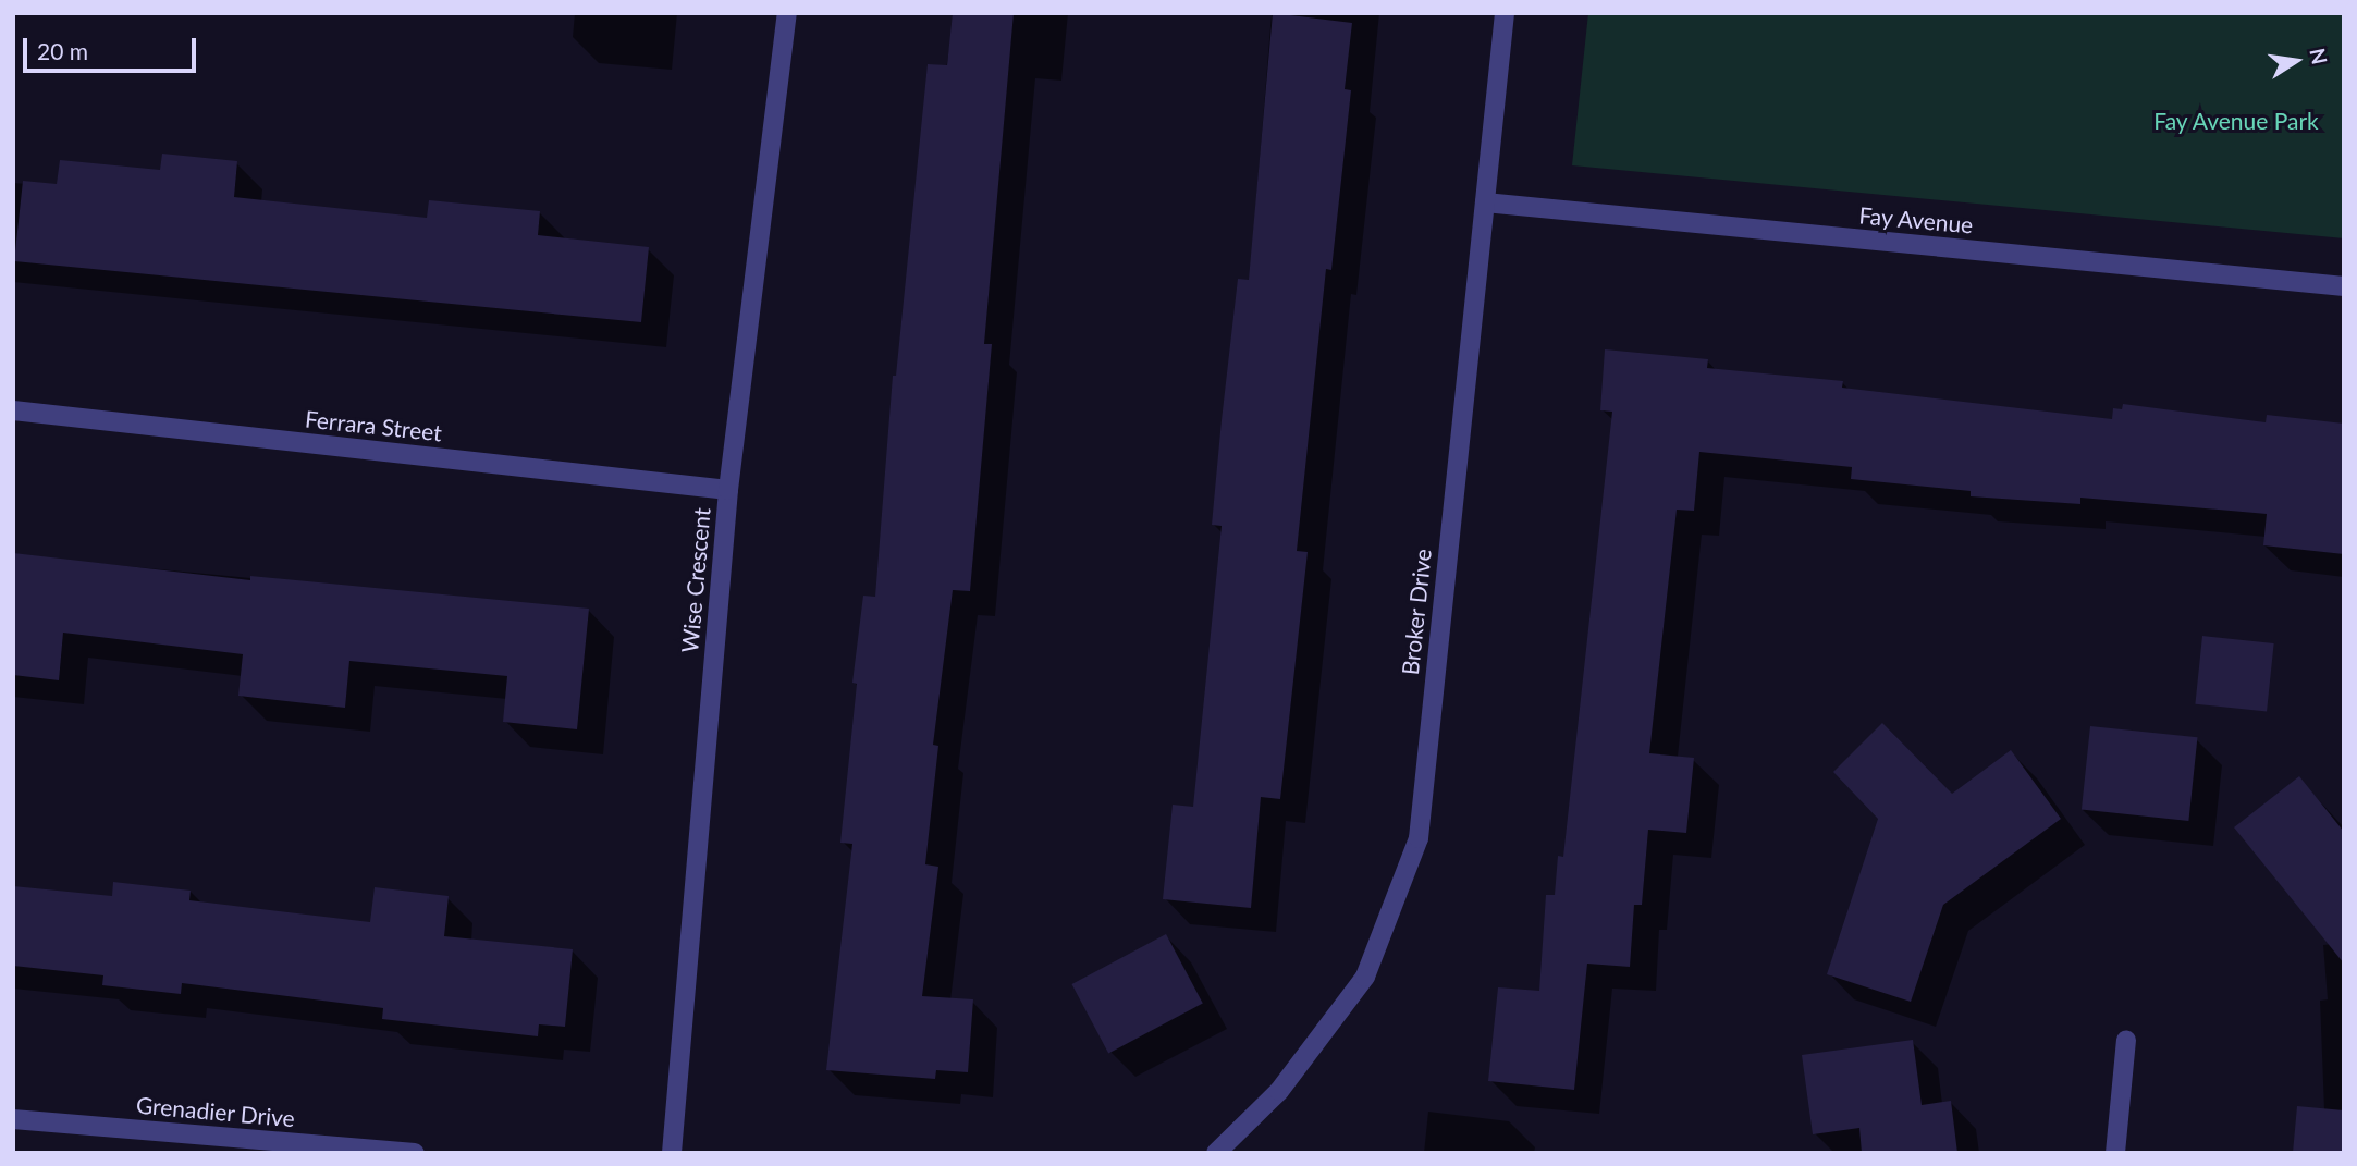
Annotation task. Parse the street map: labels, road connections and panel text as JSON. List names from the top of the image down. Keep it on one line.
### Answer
{"streets":{"street":["Fay Avenue","Ferrara Street","Wise Crescent","Broker Drive","Grenadier Drive"]},"crossings":[["Fay Avenue","Broker Drive"],["Ferrara Street","Wise Crescent"]],"parks":["Fay Avenue Park"],"scale_bar":"20 m","north":"right"}
